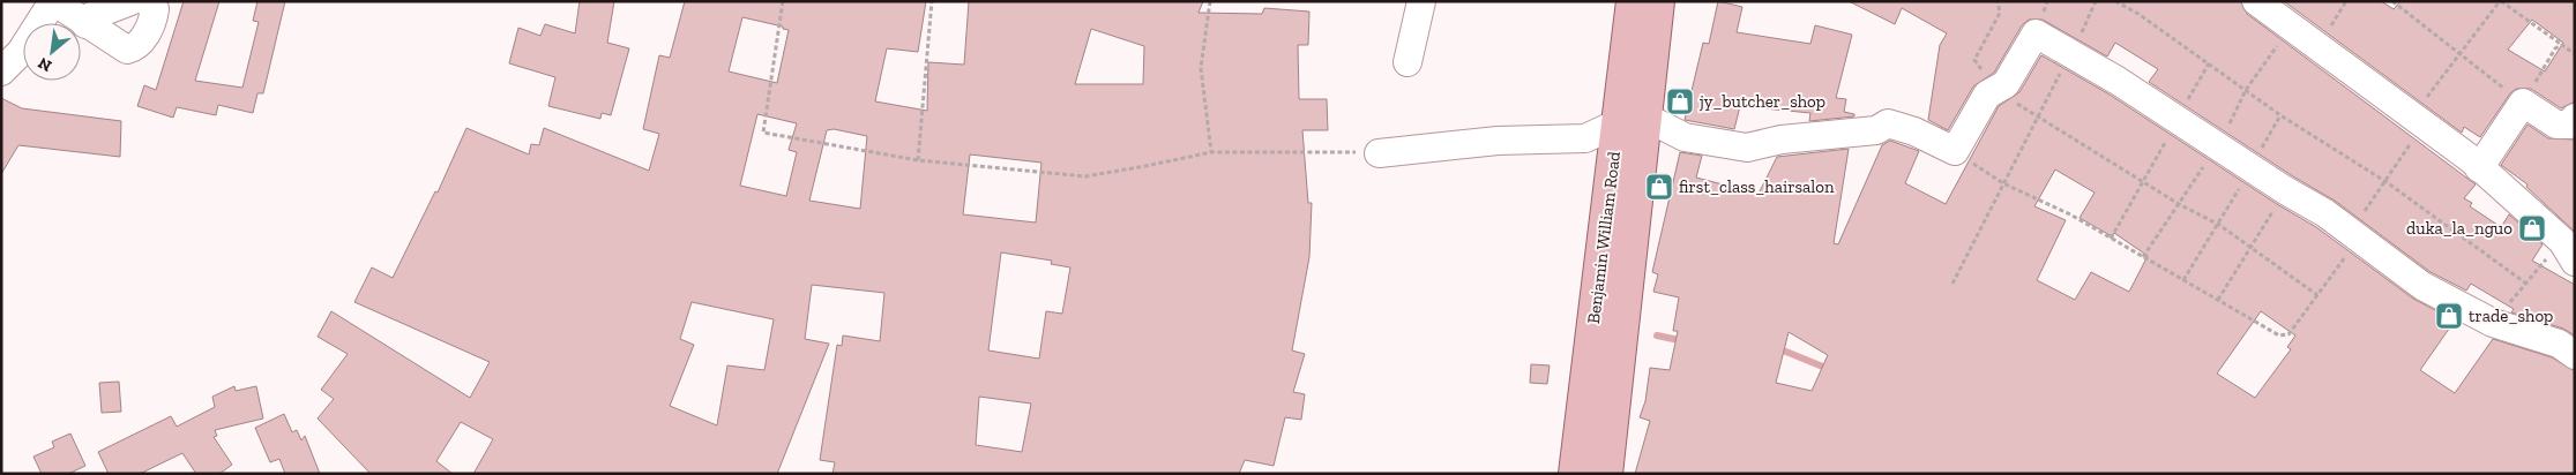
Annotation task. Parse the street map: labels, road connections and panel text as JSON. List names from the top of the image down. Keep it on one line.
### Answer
{"streets":{"main road":["Benjamin William Road"]},"places":{"shop":["jy_butcher_shop","first_class_hairsalon","duka_la_nguo","trade_shop"]},"north":"bottom left"}
